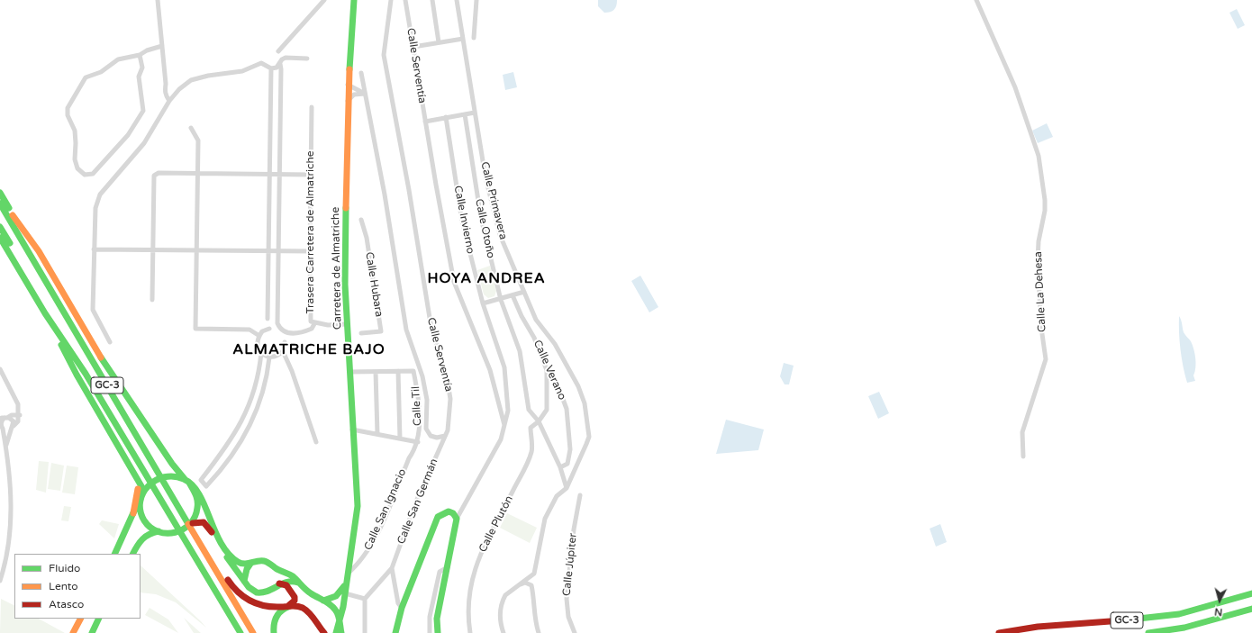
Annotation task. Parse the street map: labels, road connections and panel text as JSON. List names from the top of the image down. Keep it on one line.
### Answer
{"streets":{"main road":["Carretera de Almatriche","GC-3"],"street":["Calle Serventía","Calle Primavera","Calle Invierno","Calle Otoño","Trasera Carretera de Almatriche","Calle Hubara","Calle La Dehesa","Calle Verano","Calle Til","Calle San Germán","Calle San Ignacio","Calle Plutón","Calle Júpiter"]},"crossings":[["Calle Serventía","Calle Invierno"],["Calle Serventía","Calle San Germán"],["Calle Otoño","Calle Verano"],["Calle Otoño","Calle Plutón"],["Trasera Carretera de Almatriche","Carretera de Almatriche"],["Carretera de Almatriche","Calle San Ignacio"],["Calle Til","Calle San Ignacio"]],"districts":["HOYA ANDREA","ALMATRICHE BAJO"],"legend":["Fluido","Lento","Atasco"],"north":"bottom"}
